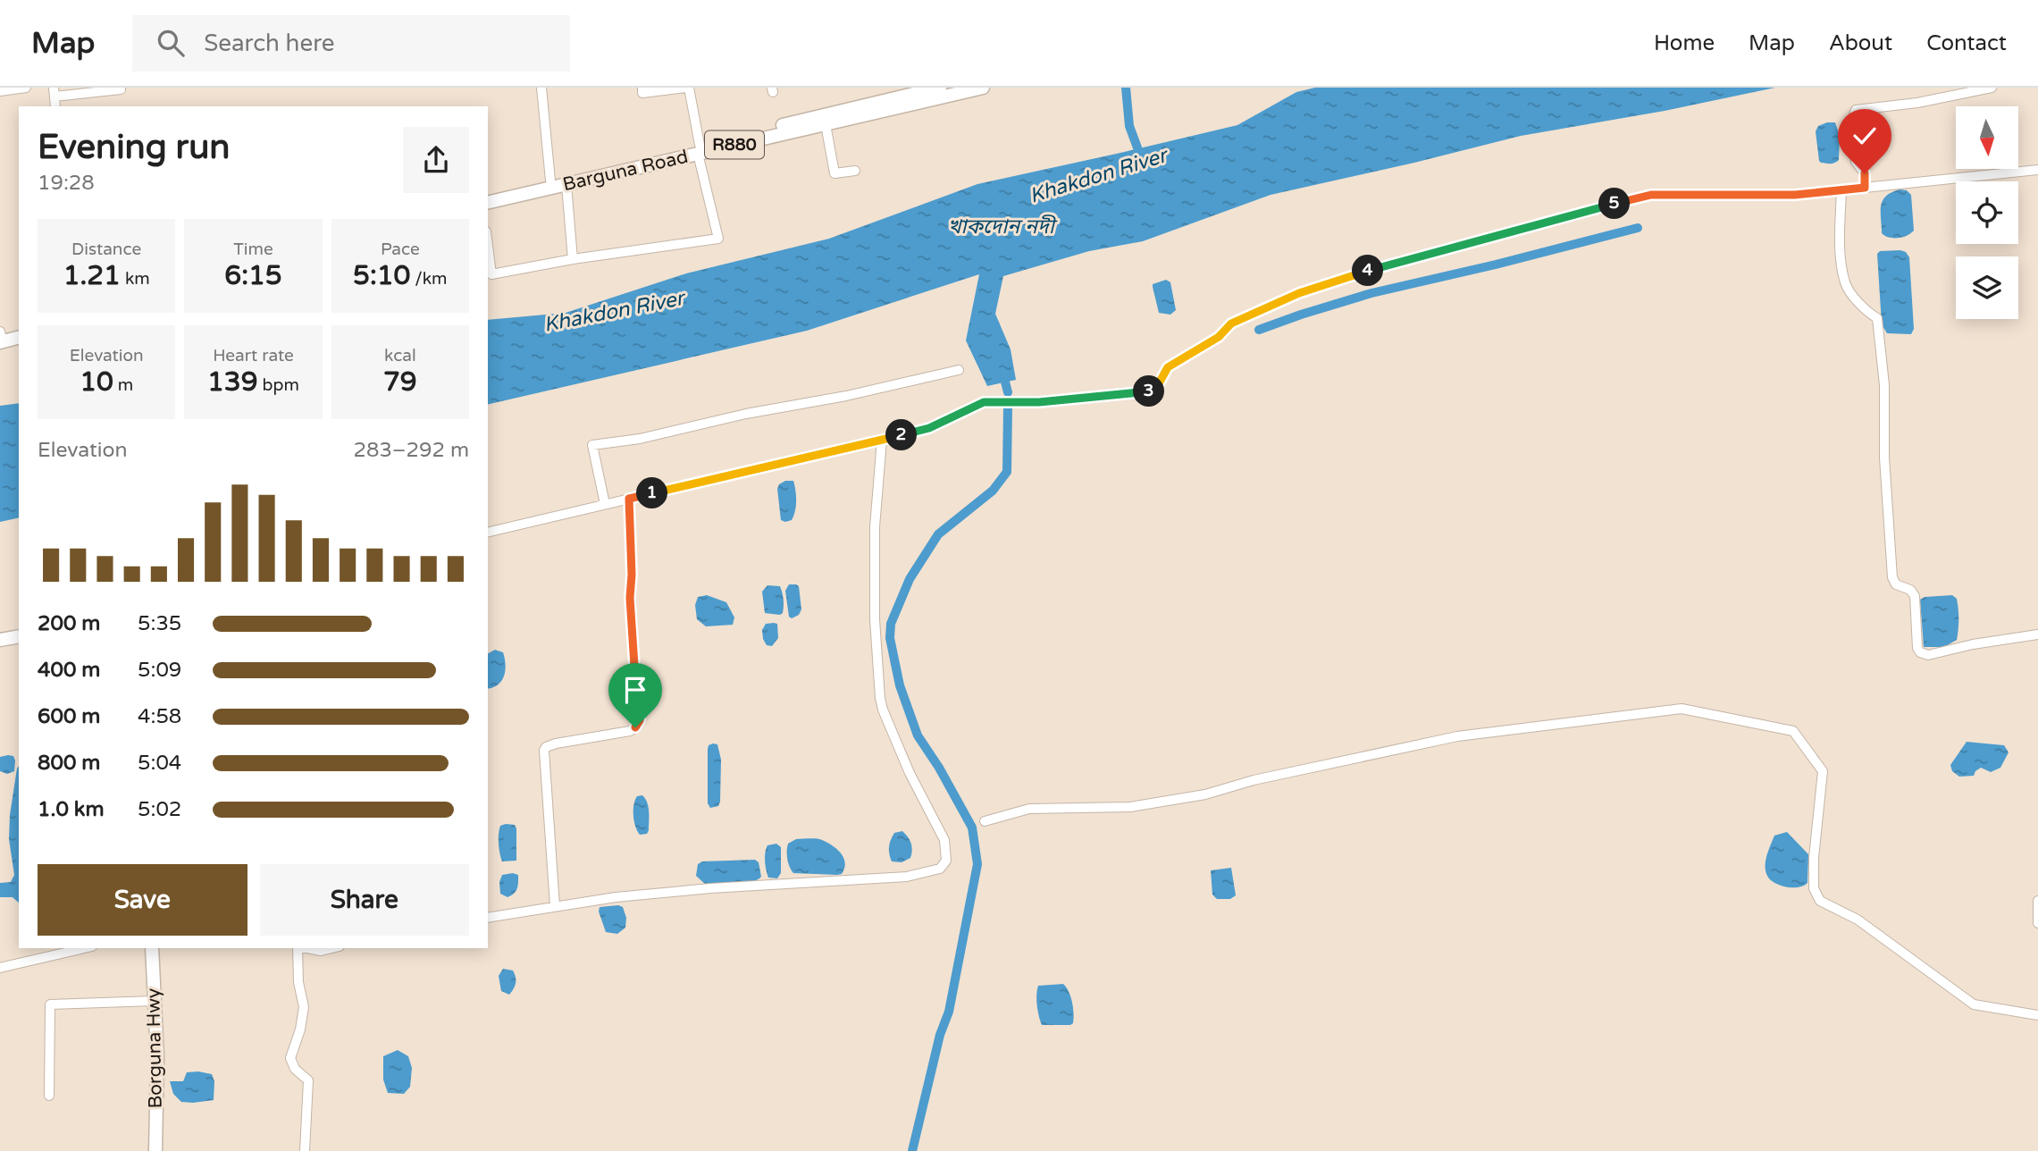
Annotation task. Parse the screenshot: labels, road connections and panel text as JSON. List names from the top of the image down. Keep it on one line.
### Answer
{"streets":{"main road":["R880","Barguna Road","Borguna Hwy"]},"water":["Khakdon River","খাকদোন নদী"],"north":"bottom","page":{"header":"Map","search":"Search here","nav":["Home","Map","About","Contact"],"heading":["Evening run","19:28"],"pins":["5","4","3","2","1"],"stats":[["Distance","1.21 km"],["Time","6:15"],["Pace","5:10 /km"],["Elevation","10 m"],["Heart rate","139 bpm"],["kcal","79"]],"chart":["Elevation","283–292 m"],"list":[{"name":"200 m","note":"5:35"},{"name":"400 m","note":"5:09"},{"name":"600 m","note":"4:58"},{"name":"800 m","note":"5:04"},{"name":"1.0 km","note":"5:02"}],"buttons":["Save","Share"]}}
